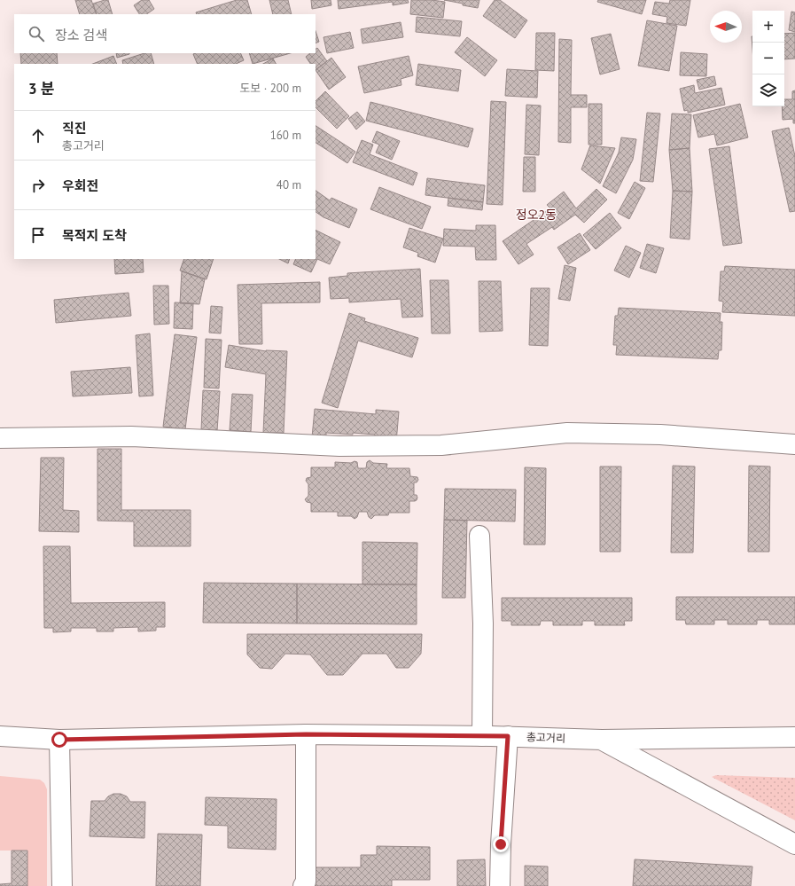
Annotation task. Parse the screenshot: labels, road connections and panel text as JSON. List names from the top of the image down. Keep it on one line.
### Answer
{"streets":{"street":["총고거리"]},"districts":["정오2동"],"north":"left","page":{"map_buttons":["+","−"],"search":"장소 검색","heading":["3 분","도보 · 200 m"],"list":[["직진","총고거리","160 m"],["우회전","40 m"],"목적지 도착"]}}
